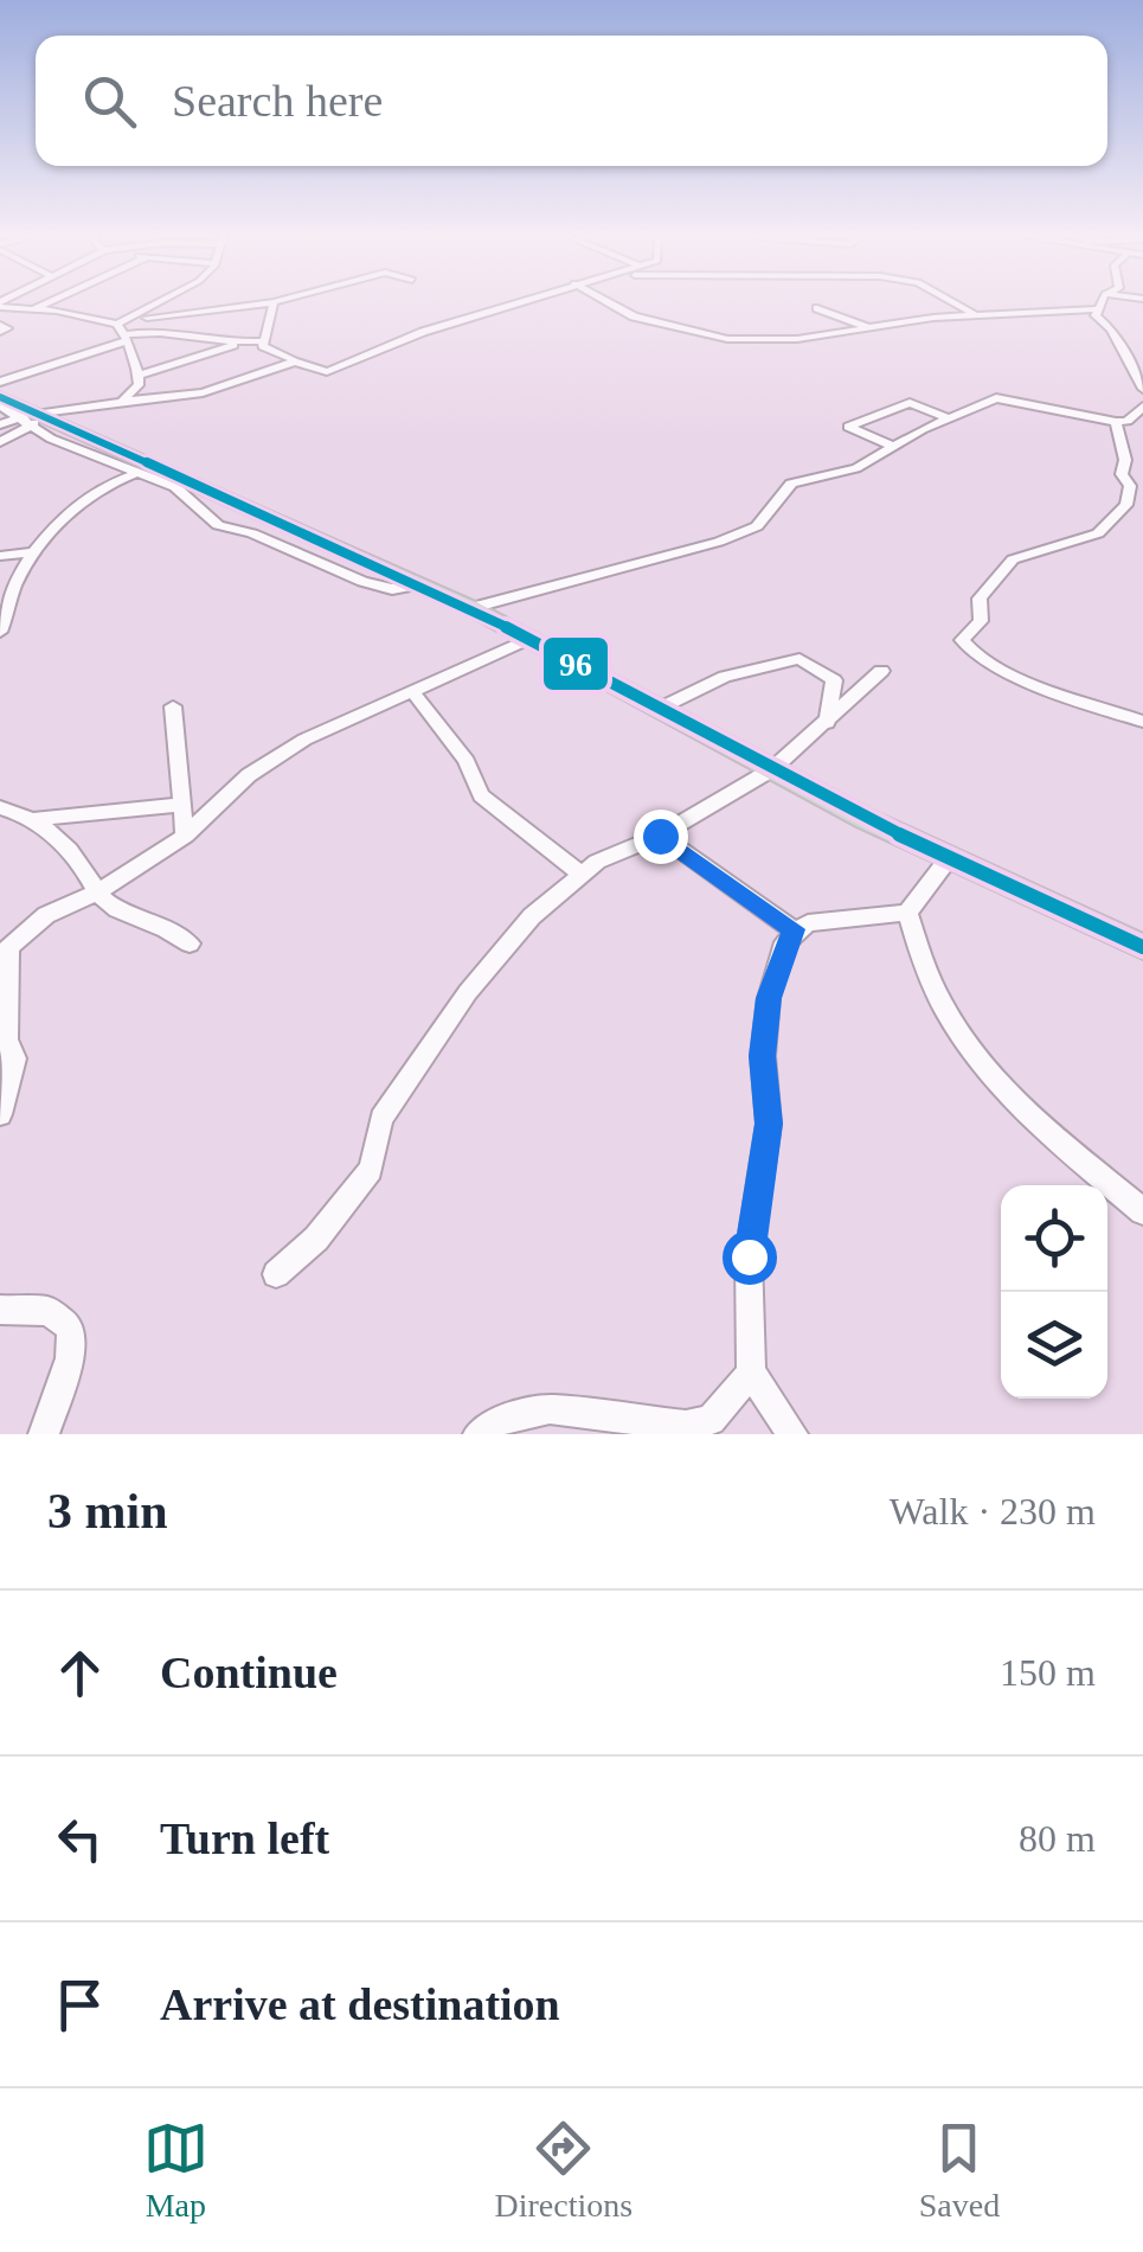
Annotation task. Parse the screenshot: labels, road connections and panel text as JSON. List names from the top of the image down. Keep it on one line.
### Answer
{"lines":["transit line 96"],"page":{"search":"Search here","heading":["3 min","Walk · 230 m"],"list":[["Continue","150 m"],["Turn left","80 m"],"Arrive at destination"],"nav":["Map","Directions","Saved"]}}
